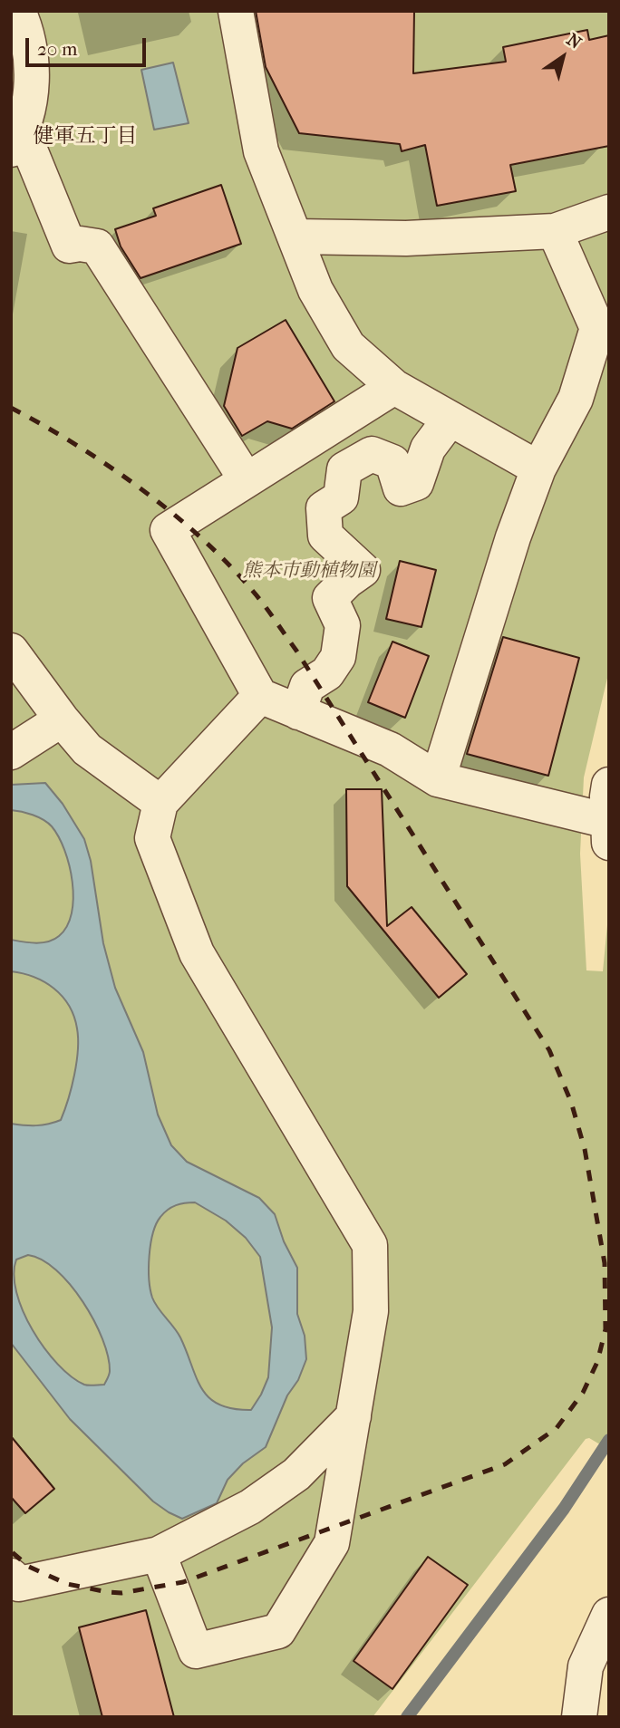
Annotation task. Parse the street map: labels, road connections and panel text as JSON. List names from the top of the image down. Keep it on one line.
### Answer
{"districts":["健軍五丁目"],"parks":["熊本市動植物園"],"scale_bar":"20 m","north":"top right"}
